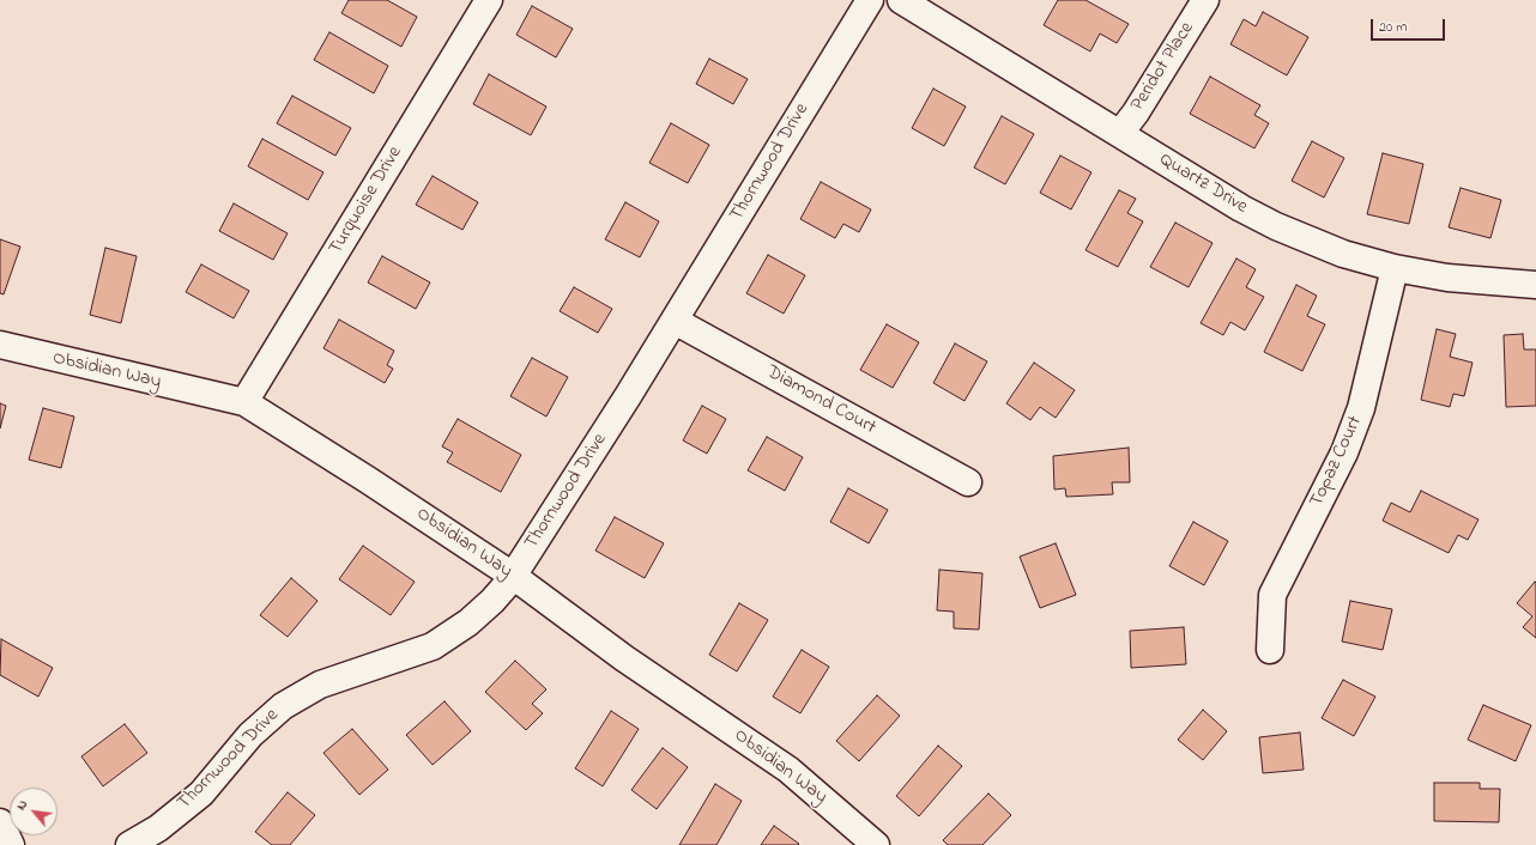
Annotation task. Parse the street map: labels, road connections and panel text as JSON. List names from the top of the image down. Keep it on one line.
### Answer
{"streets":{"street":["Peridot Place","Thornwood Drive","Quartz Drive","Turquoise Drive","Obsidian Way","Diamond Court","Topaz Court"]},"crossings":[["Peridot Place","Quartz Drive"],["Thornwood Drive","Obsidian Way"],["Thornwood Drive","Diamond Court"],["Quartz Drive","Topaz Court"],["Turquoise Drive","Obsidian Way"]],"scale_bar":"20 m","north":"top left"}
